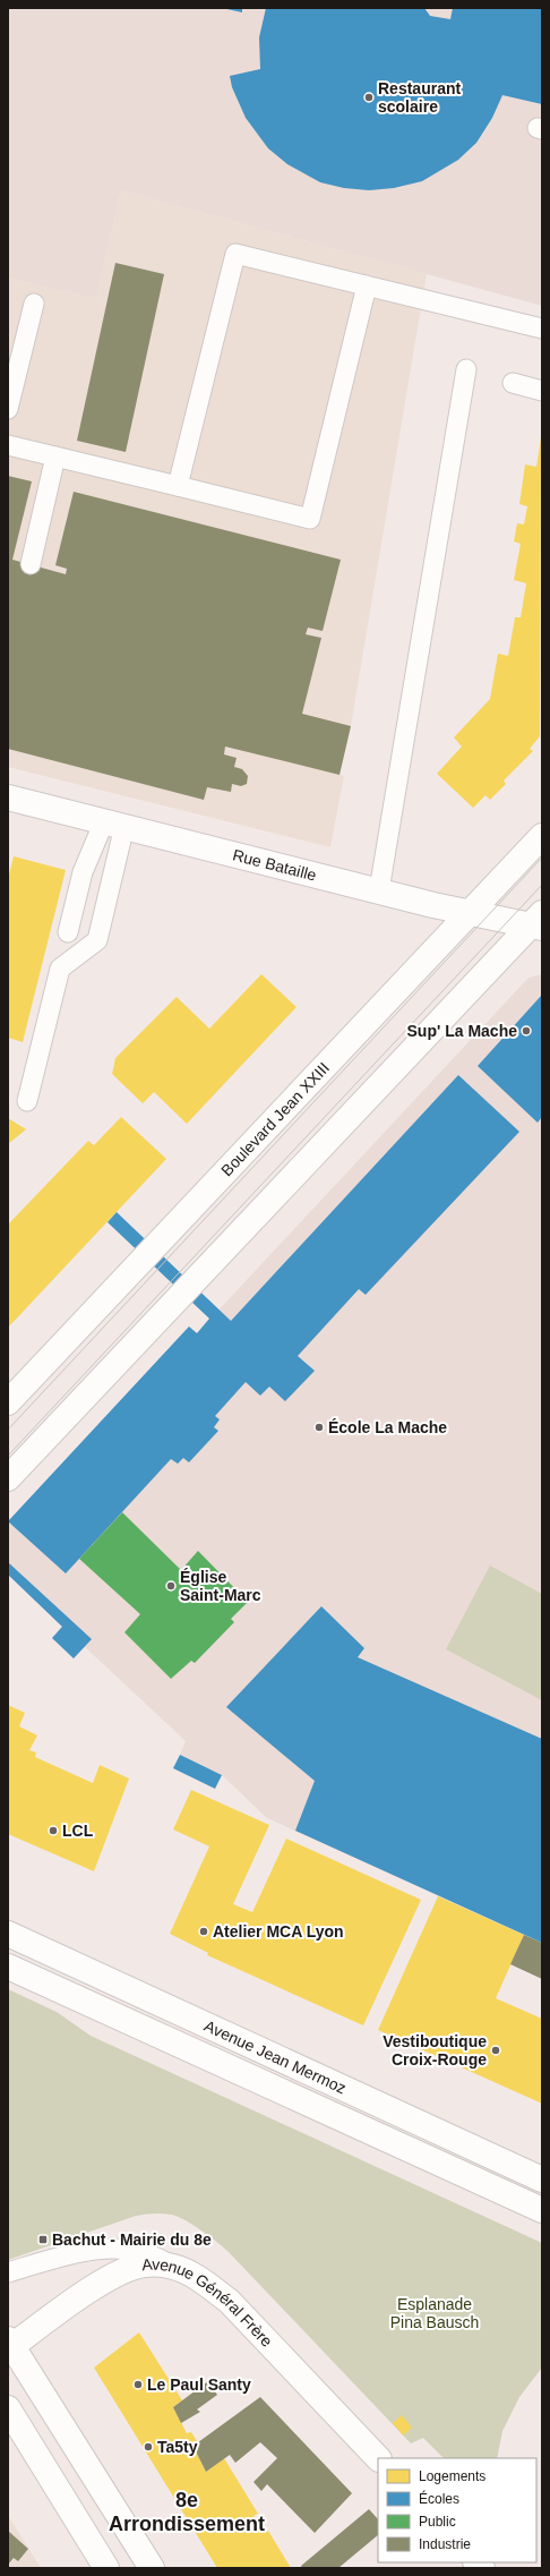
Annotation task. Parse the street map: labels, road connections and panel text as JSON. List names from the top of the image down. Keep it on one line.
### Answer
{"streets":{"main road":["Rue Bataille","Boulevard Jean XXIII","Avenue Jean Mermoz","Avenue Général Frère"]},"crossings":[["Rue Bataille","Boulevard Jean XXIII"]],"districts":["8e Arrondissement"],"parks":["Esplanade Pina Bausch"],"places":{"other":["Restaurant scolaire","Sup' La Mache","École La Mache","Église Saint-Marc","LCL","Atelier MCA Lyon","Vestiboutique Croix-Rouge","Le Paul Santy","Ta5ty"],"transit":["Bachut - Mairie du 8e"]},"legend":["Logements","Écoles","Public","Industrie"]}
